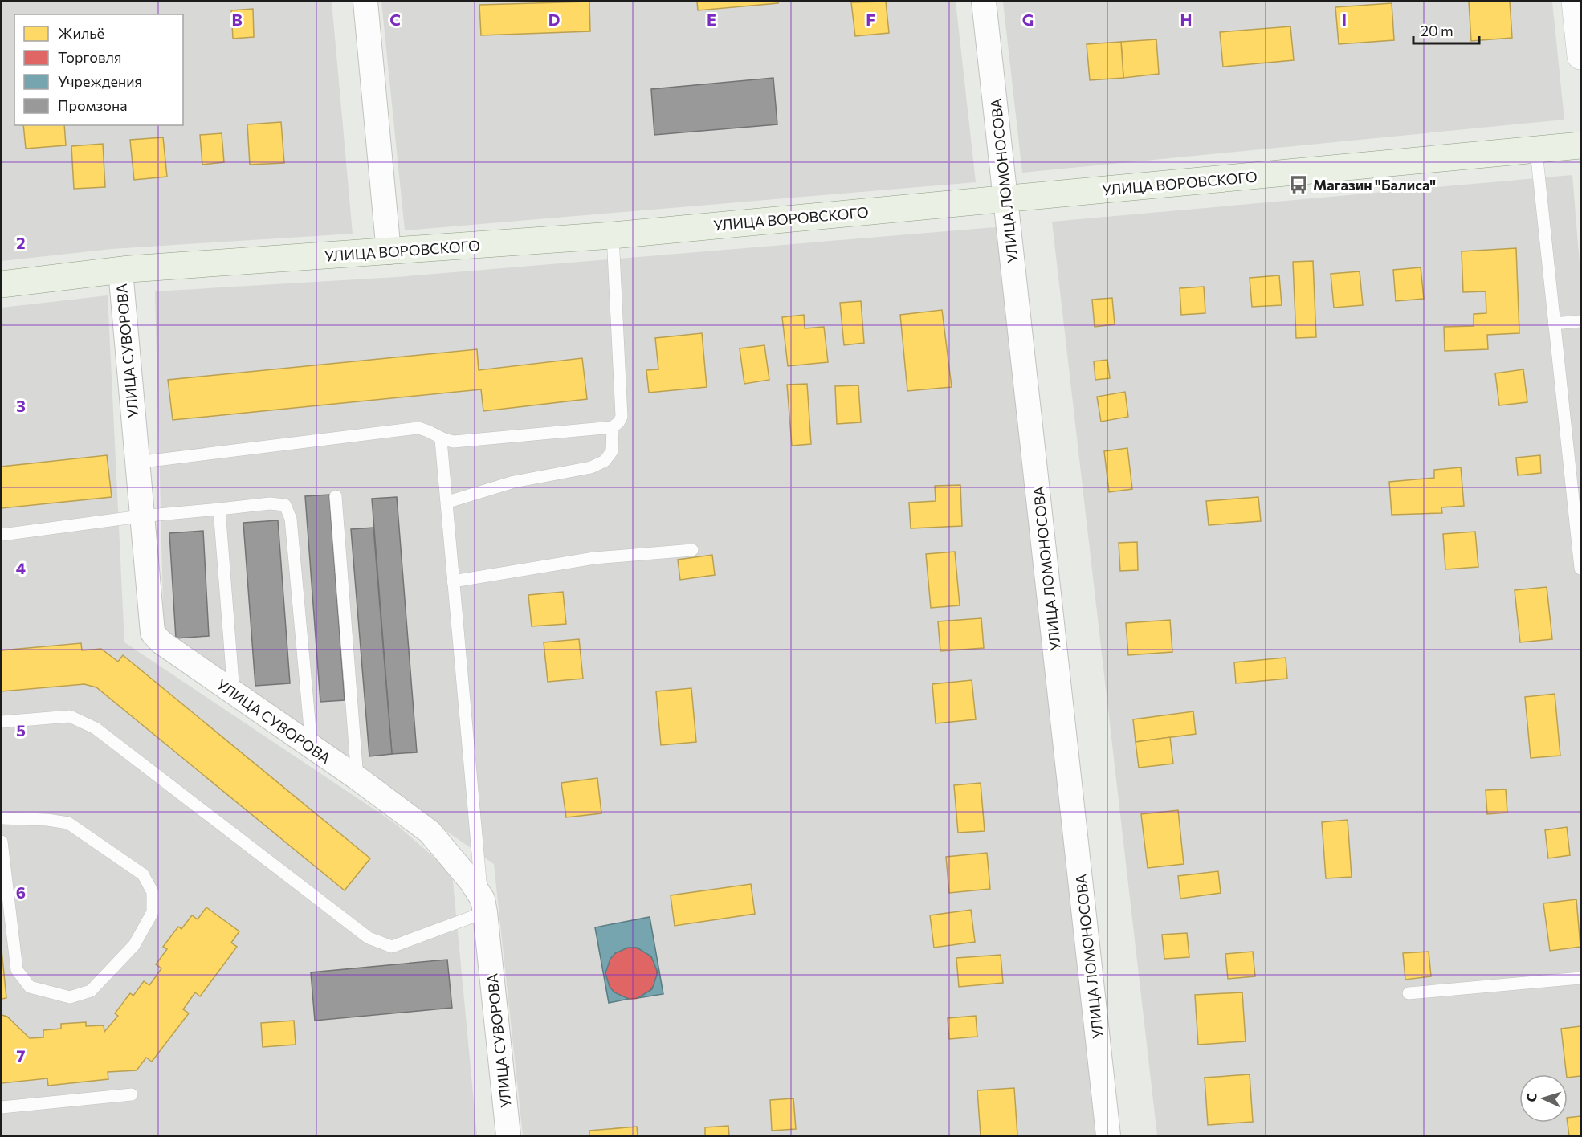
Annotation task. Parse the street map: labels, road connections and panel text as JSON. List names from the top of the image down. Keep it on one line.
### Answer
{"streets":{"main road":["УЛИЦА ВОРОВСКОГО"],"street":["УЛИЦА ЛОМОНОСОВА","УЛИЦА СУВОРОВА"]},"crossings":[["УЛИЦА ЛОМОНОСОВА","УЛИЦА ВОРОВСКОГО"],["УЛИЦА ВОРОВСКОГО","УЛИЦА СУВОРОВА"]],"places":{"bus stop":["Магазин \"Балиса\""]},"legend":["Жильё","Торговля","Учреждения","Промзона"],"scale_bar":"20 m","north":"left","grid":{"columns":["B","C","D","E","F","G","H","I"],"rows":["2","3","4","5","6","7"]}}
